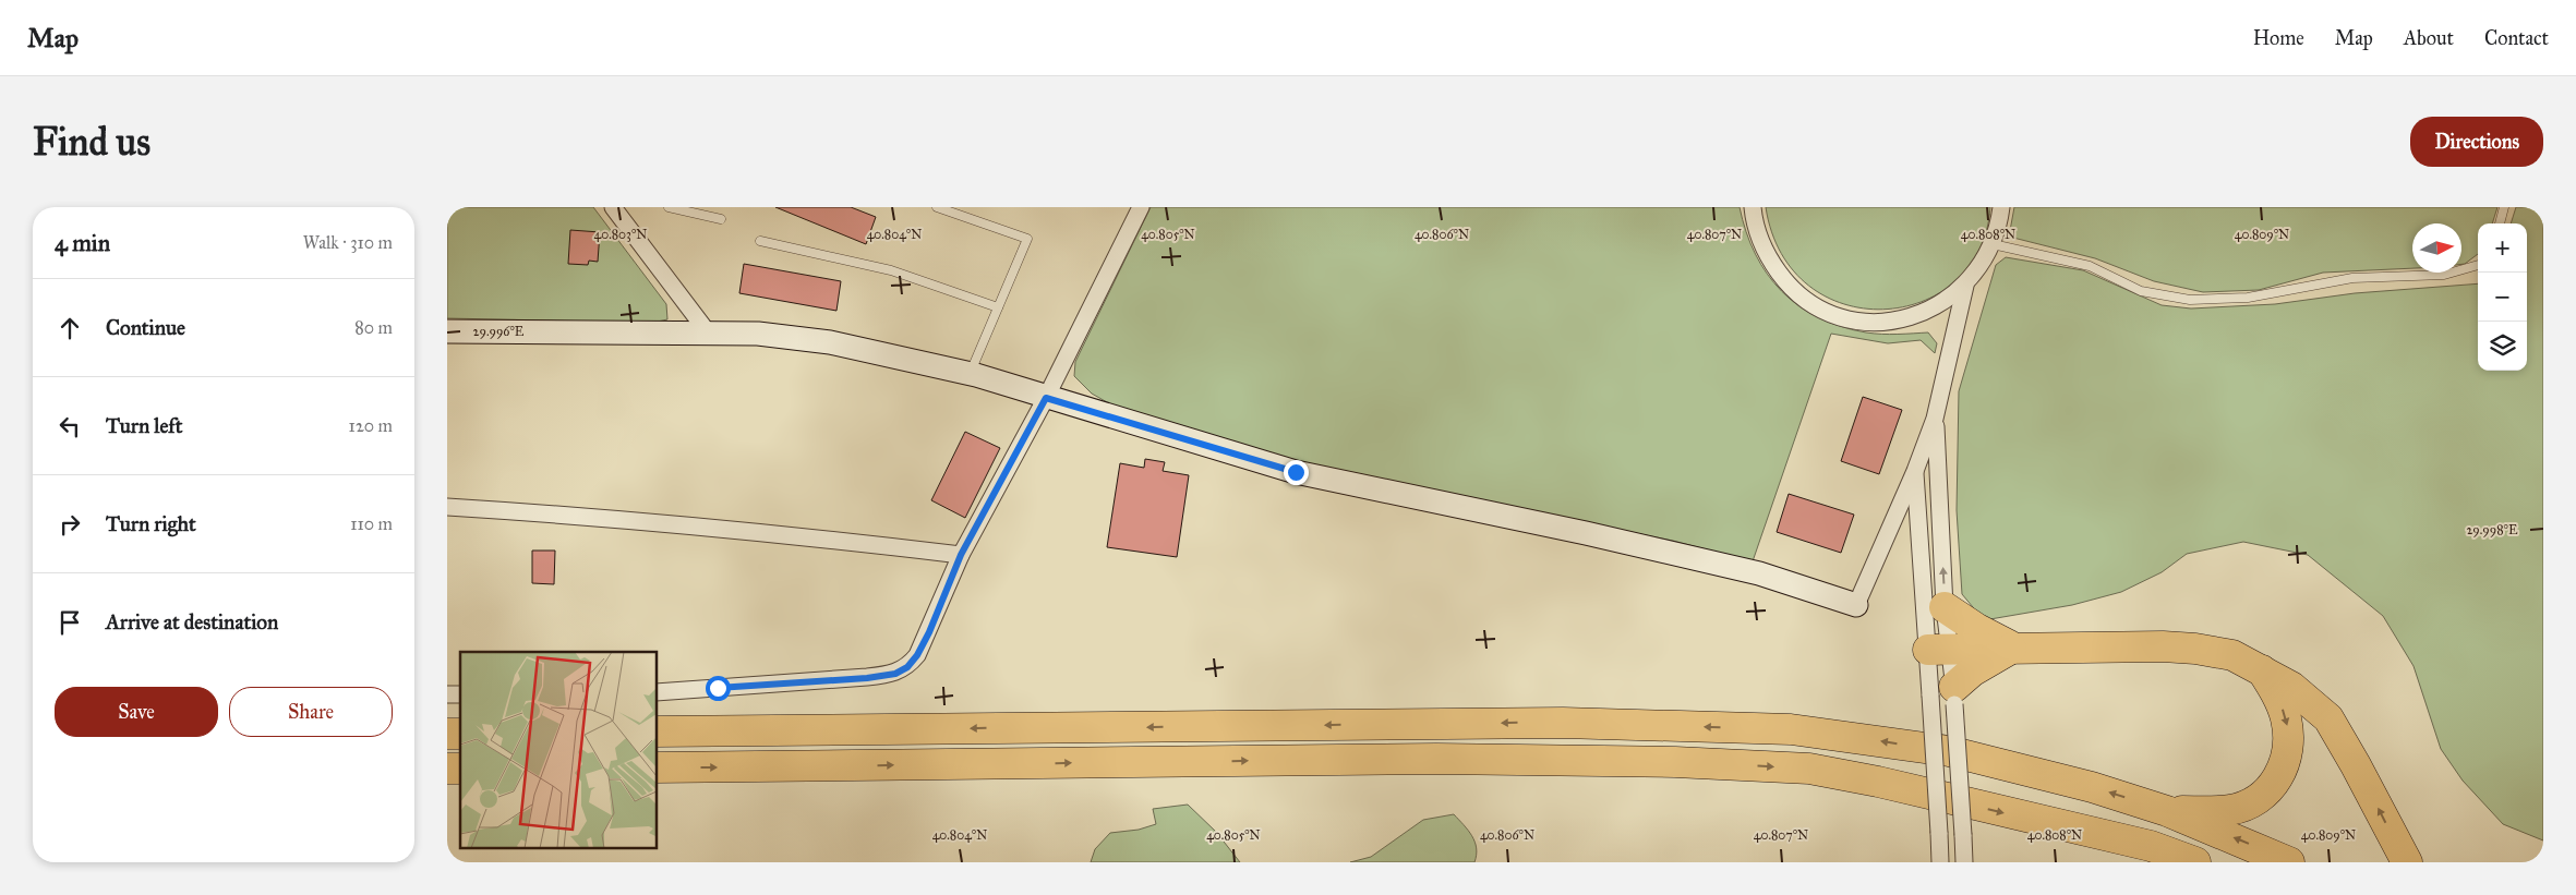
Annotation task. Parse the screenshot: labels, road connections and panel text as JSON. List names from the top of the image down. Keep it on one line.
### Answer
{"north":"right","page":{"header":"Map","nav":["Home","Map","About","Contact"],"buttons":["Directions",["Save","Share"]],"title":"Find us","heading":["4 min","Walk · 310 m"],"map_buttons":["+","−"],"list":[["Continue","80 m"],["Turn left","120 m"],["Turn right","110 m"],"Arrive at destination"]},"coordinates":["40.803°N","40.804°N","40.805°N","40.806°N","40.807°N","40.808°N","40.809°N","29.996°E","29.998°E"]}
